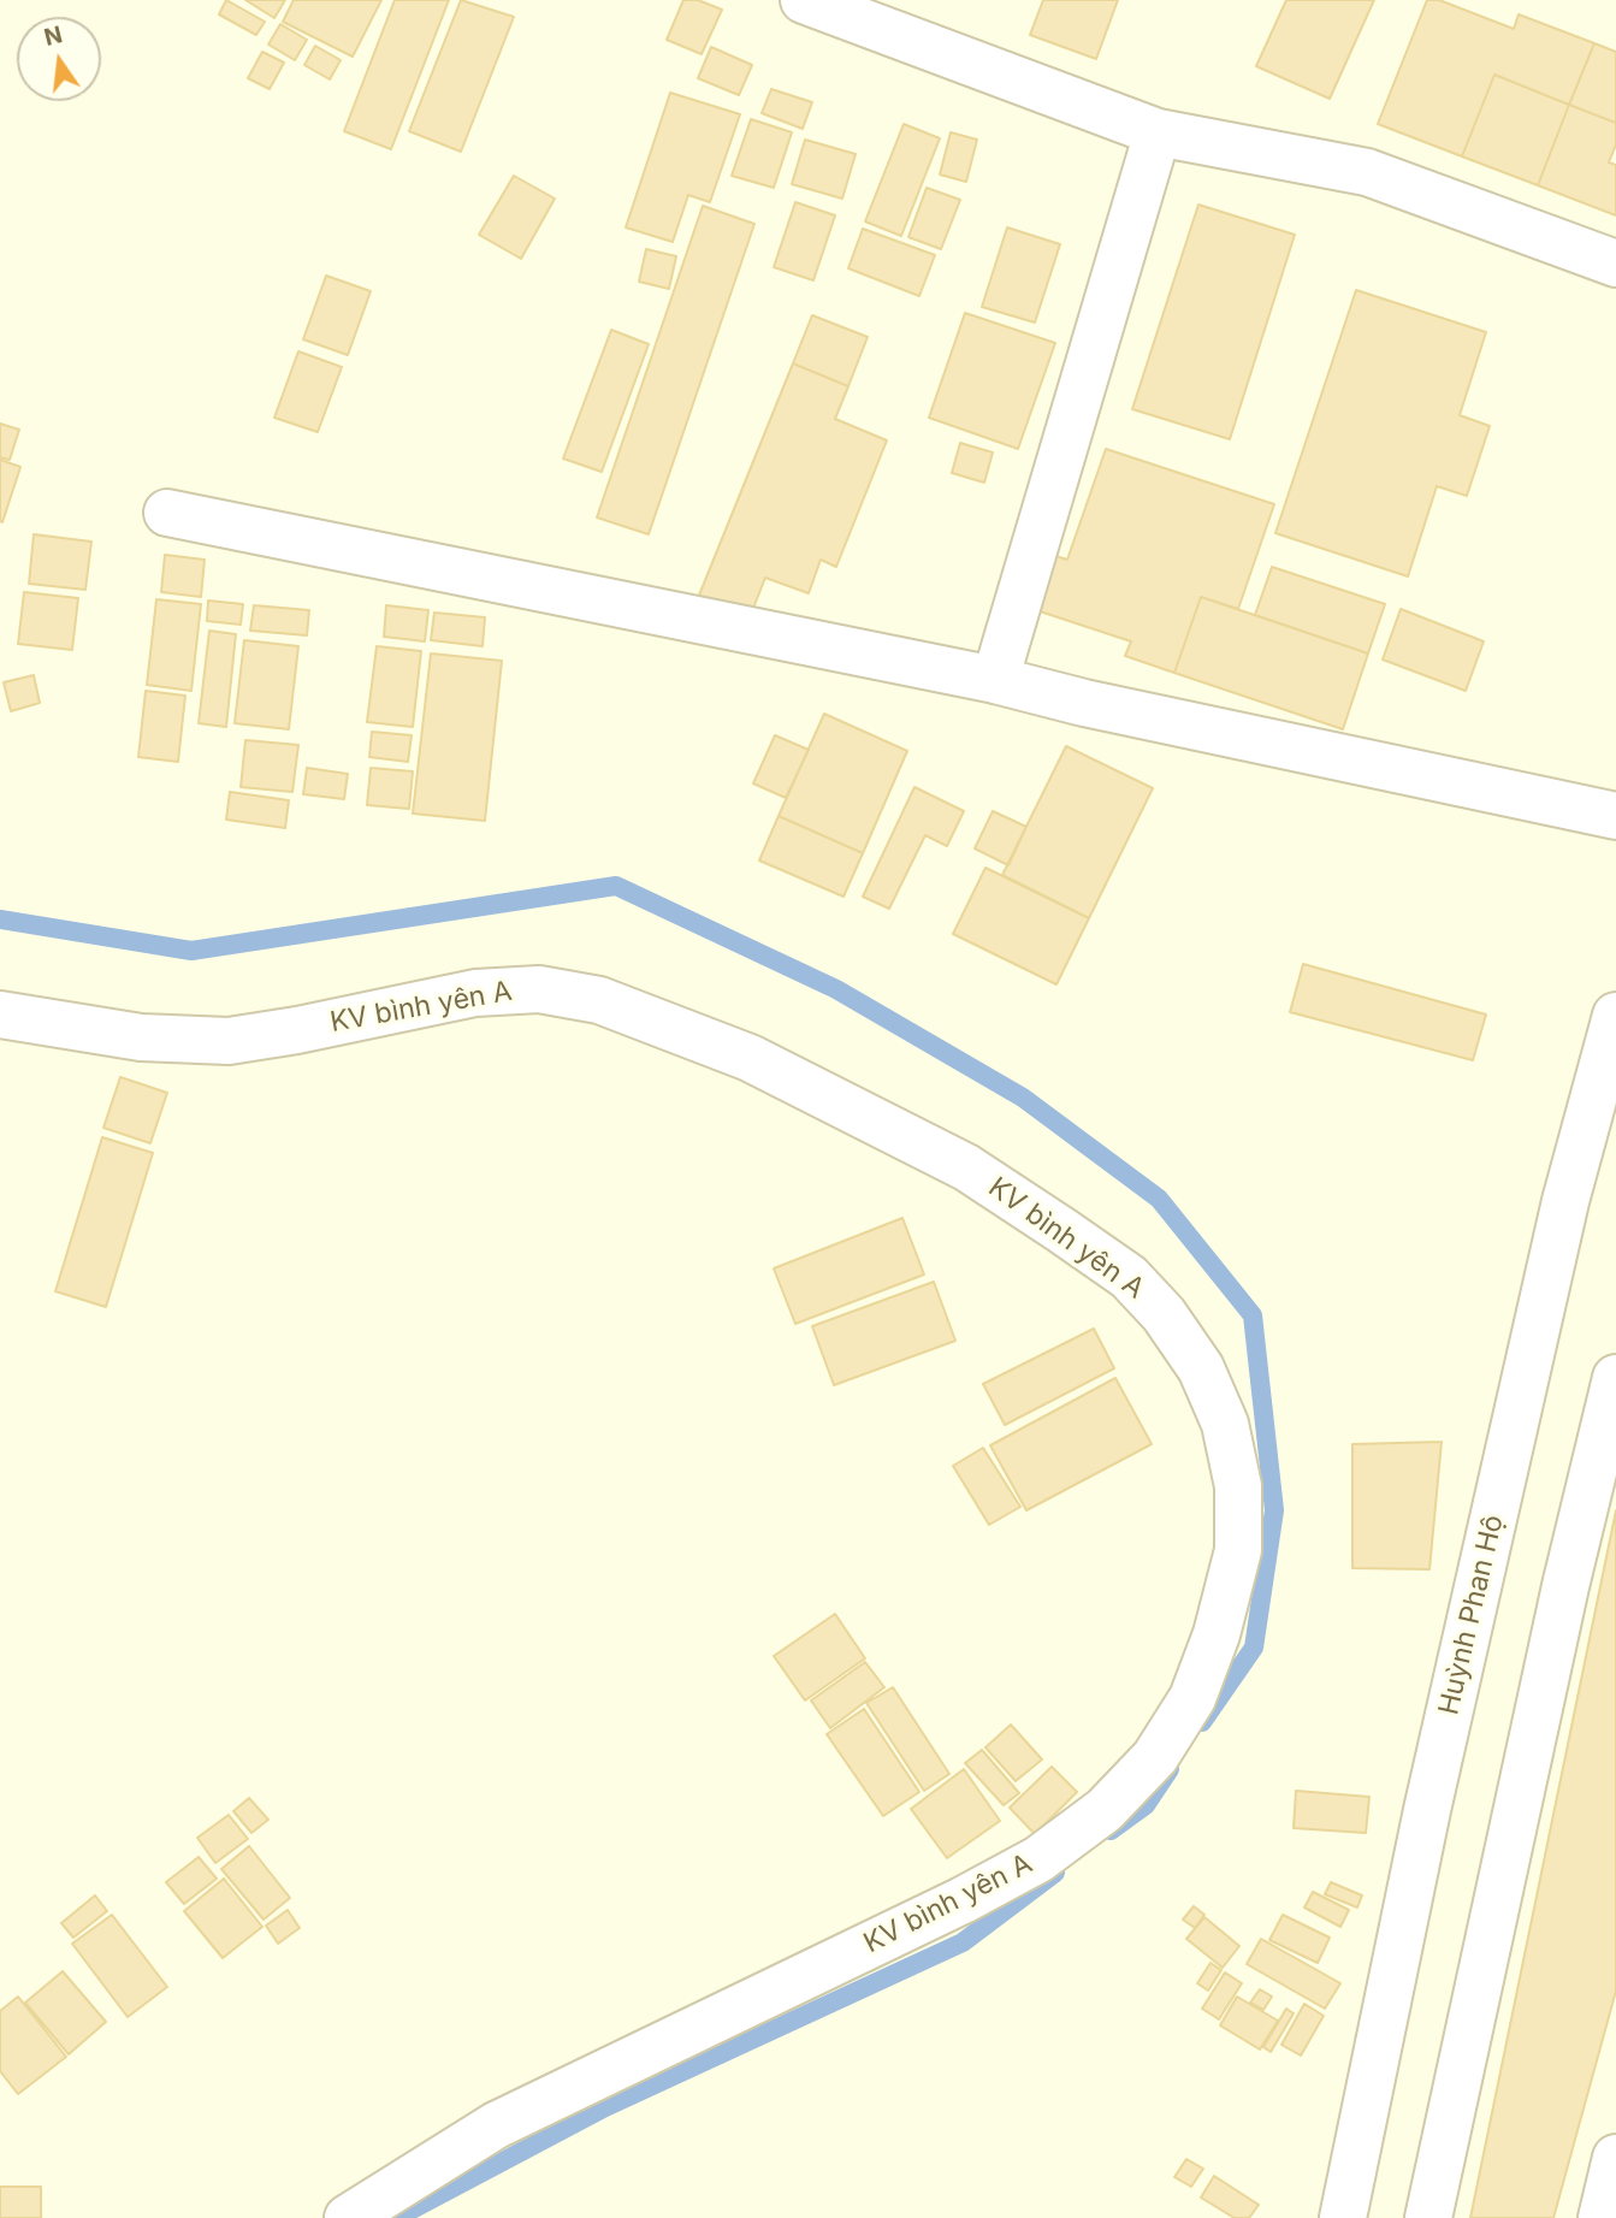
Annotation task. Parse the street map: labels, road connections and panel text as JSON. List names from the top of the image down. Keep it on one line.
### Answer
{"streets":{"street":["KV bình yên A","Huỳnh Phan Hộ"]},"north":"top"}
